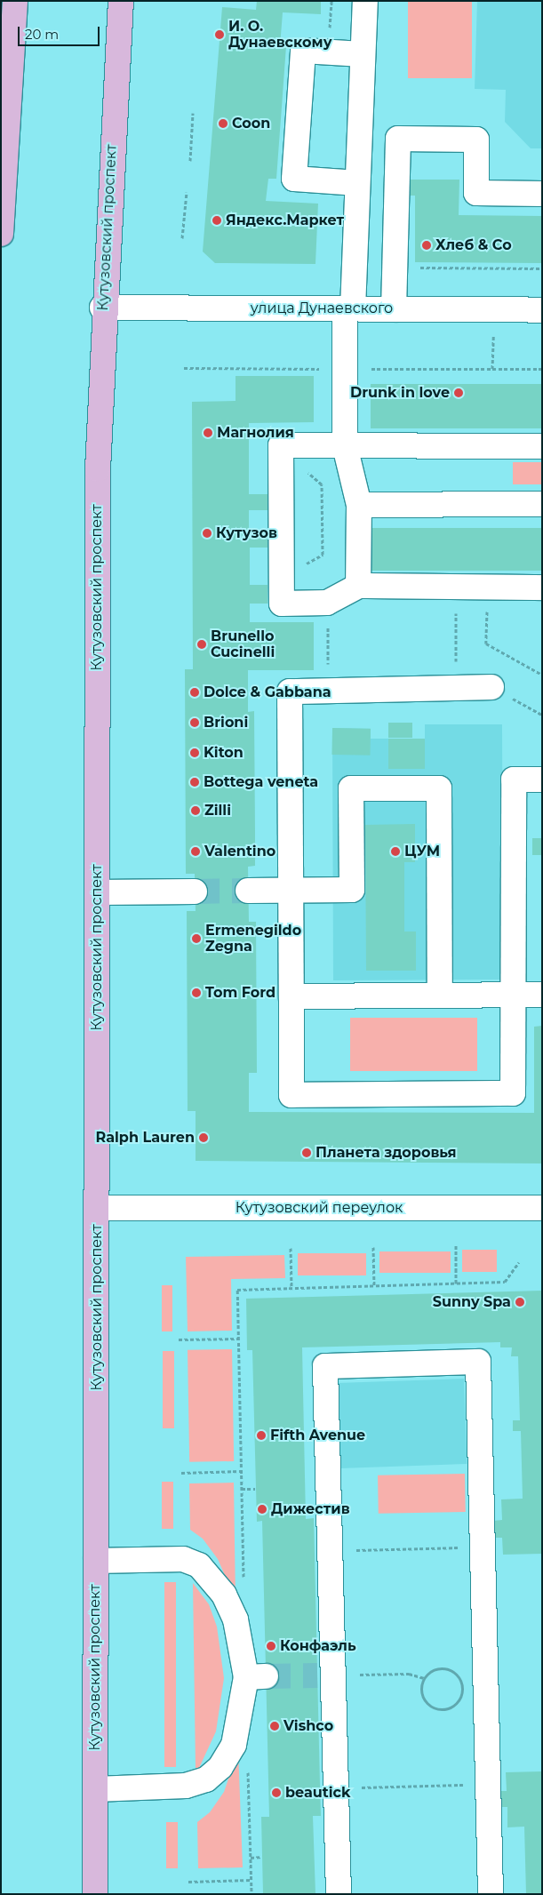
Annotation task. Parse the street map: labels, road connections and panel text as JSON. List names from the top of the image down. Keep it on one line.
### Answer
{"streets":{"main road":["Кутузовский проспект"],"street":["улица Дунаевского","Кутузовский переулок"]},"crossings":[["Кутузовский проспект","улица Дунаевского"],["Кутузовский проспект","Кутузовский переулок"]],"places":["И. О. Дунаевскому","Coon","Яндекс.Маркет","Хлеб & Co","Drunk in love","Магнолия","Кутузов","Brunello Cucinelli","Dolce & Gabbana","Brioni","Kiton","Bottega veneta","Zilli","Valentino","ЦУМ","Ermenegildo Zegna","Tom Ford","Ralph Lauren","Планета здоровья","Sunny Spa","Fifth Avenue","Дижестив","Конфаэль","Vishco","beautick"],"scale_bar":"20 m"}
